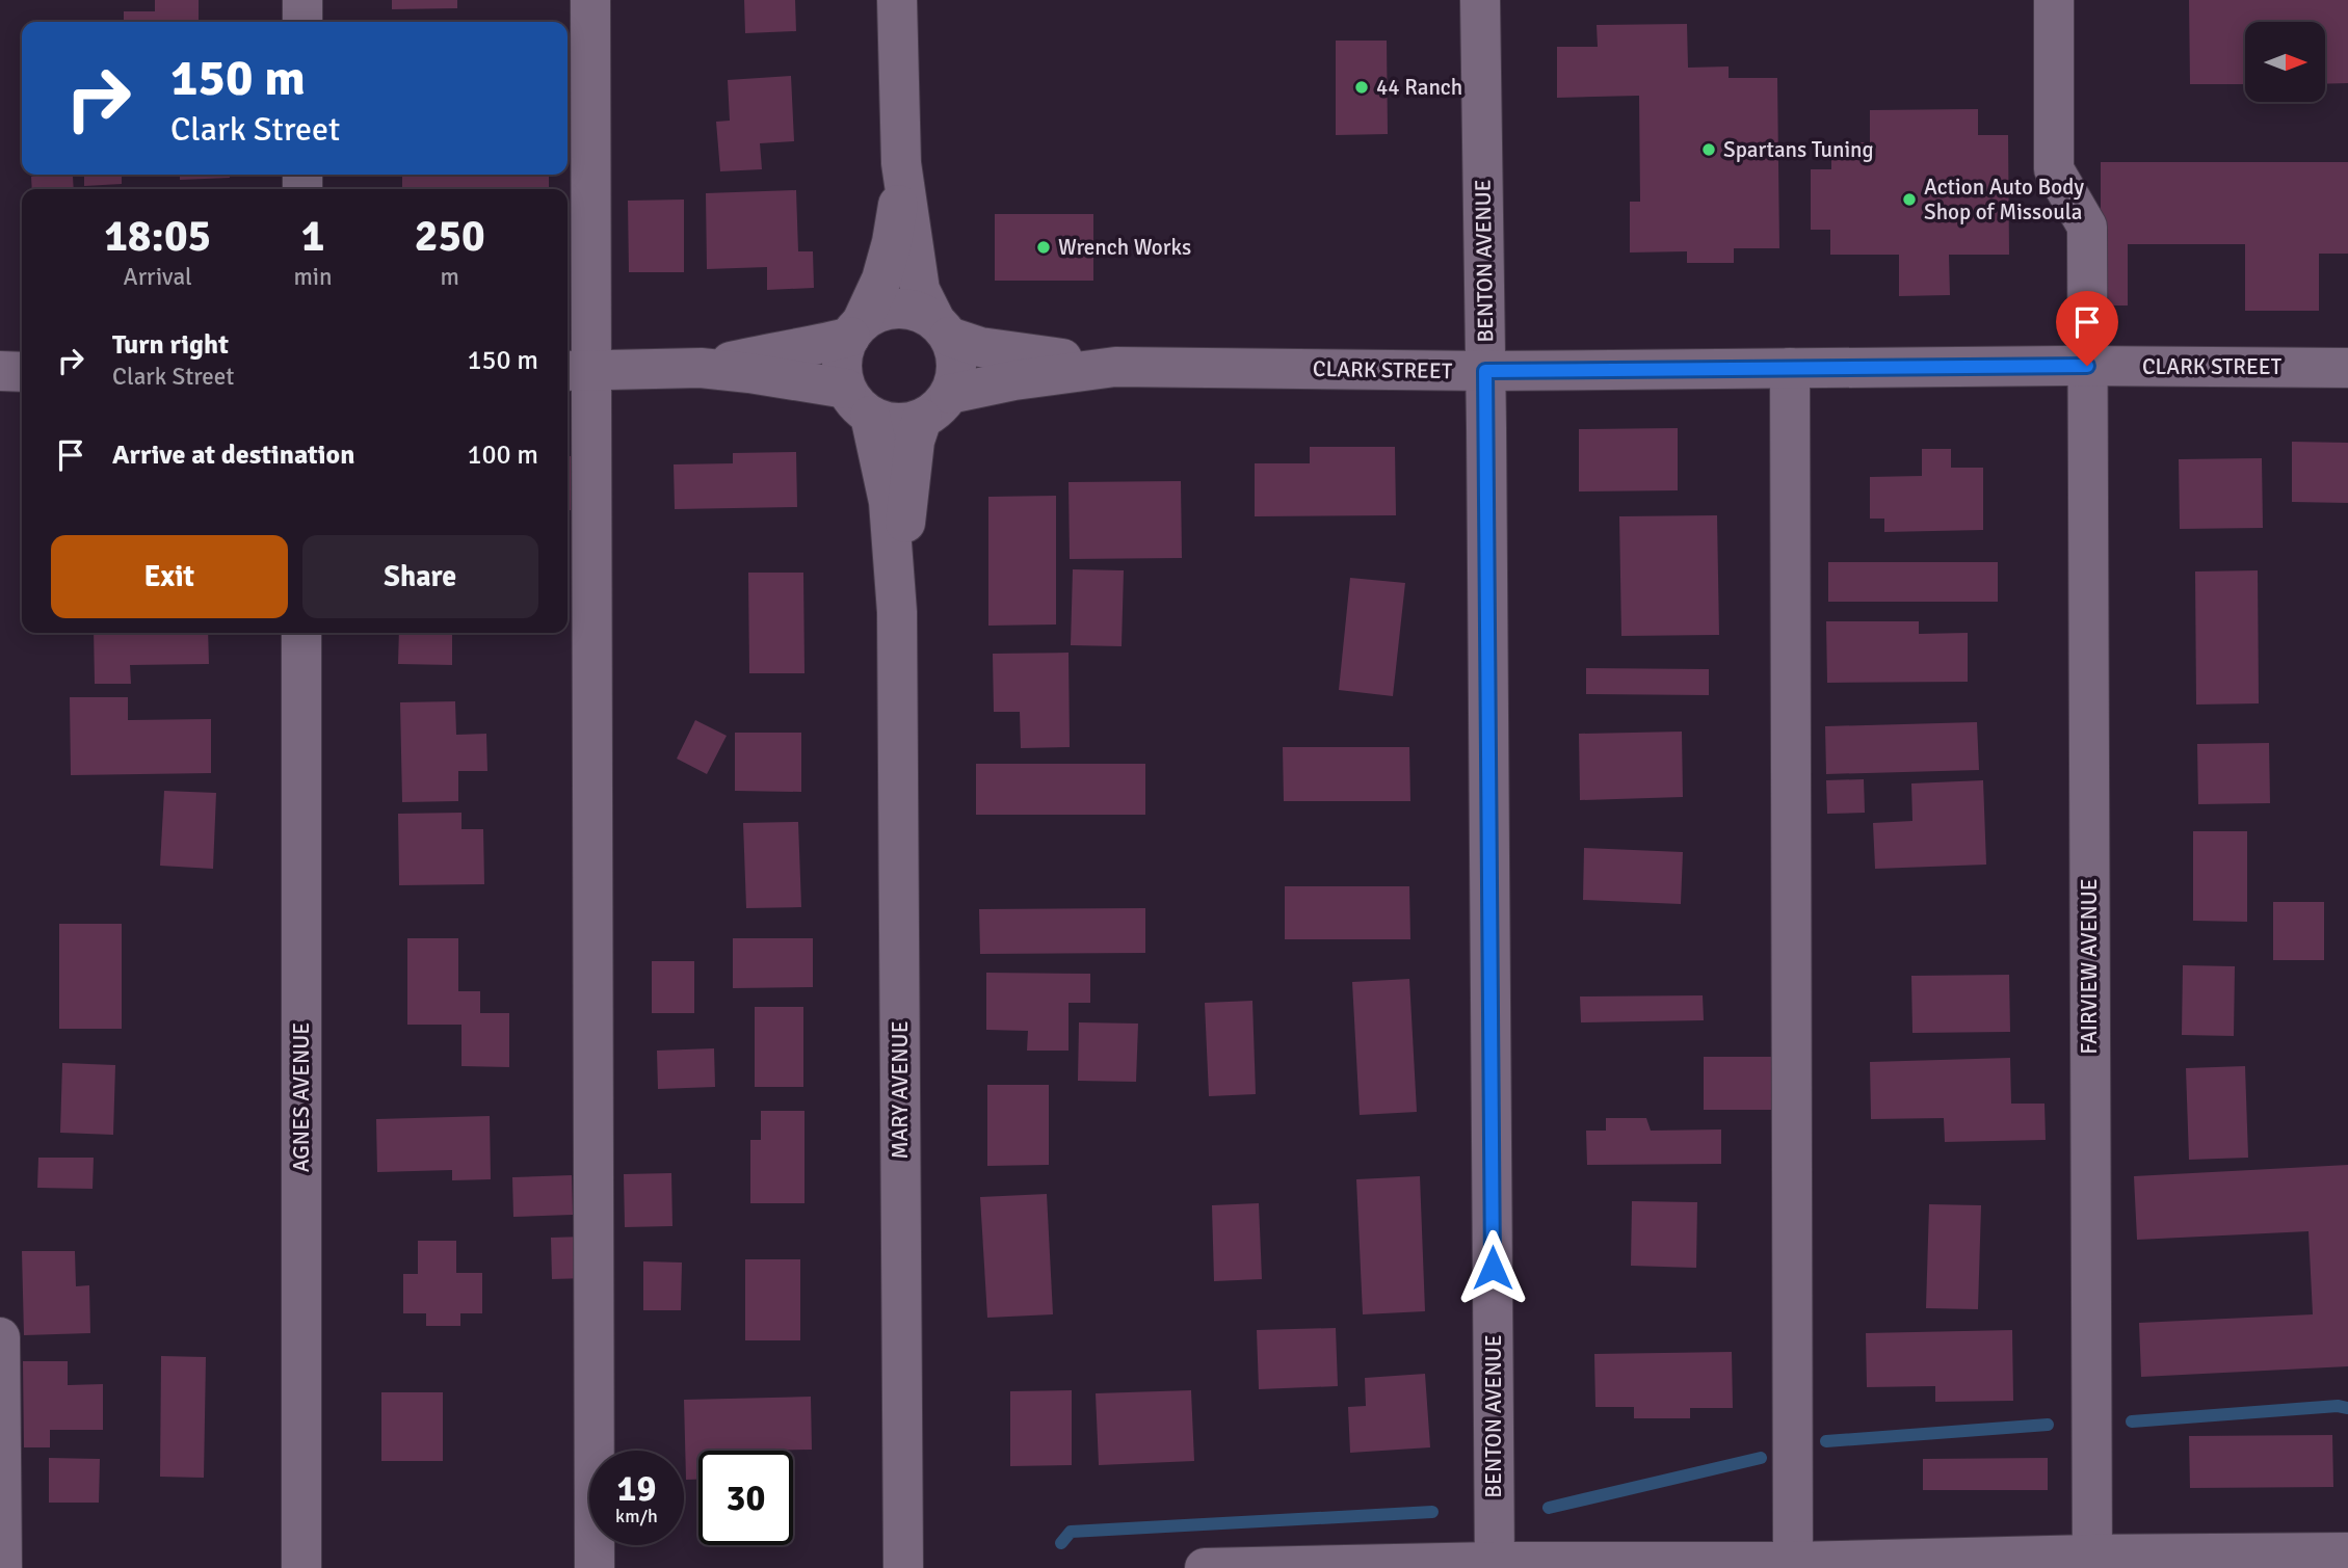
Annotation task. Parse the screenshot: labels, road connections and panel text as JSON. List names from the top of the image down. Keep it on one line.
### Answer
{"streets":{"street":["BENTON AVENUE","CLARK STREET","FAIRVIEW AVENUE","MARY AVENUE","AGNES AVENUE"]},"crossings":[["BENTON AVENUE","CLARK STREET"],["CLARK STREET","FAIRVIEW AVENUE"]],"places":["44 Ranch","Spartans Tuning","Action Auto Body Shop of Missoula","Wrench Works"],"north":"right","page":{"turn":["150 m","Clark Street"],"eta":["18:05","Arrival","1","min","250","m"],"list":[{"name":"Turn right","note":"Clark Street","value":"150 m"},{"name":"Arrive at destination","value":"100 m"}],"buttons":["Exit","Share"],"speed":"19 km/h","limit":"30"}}
